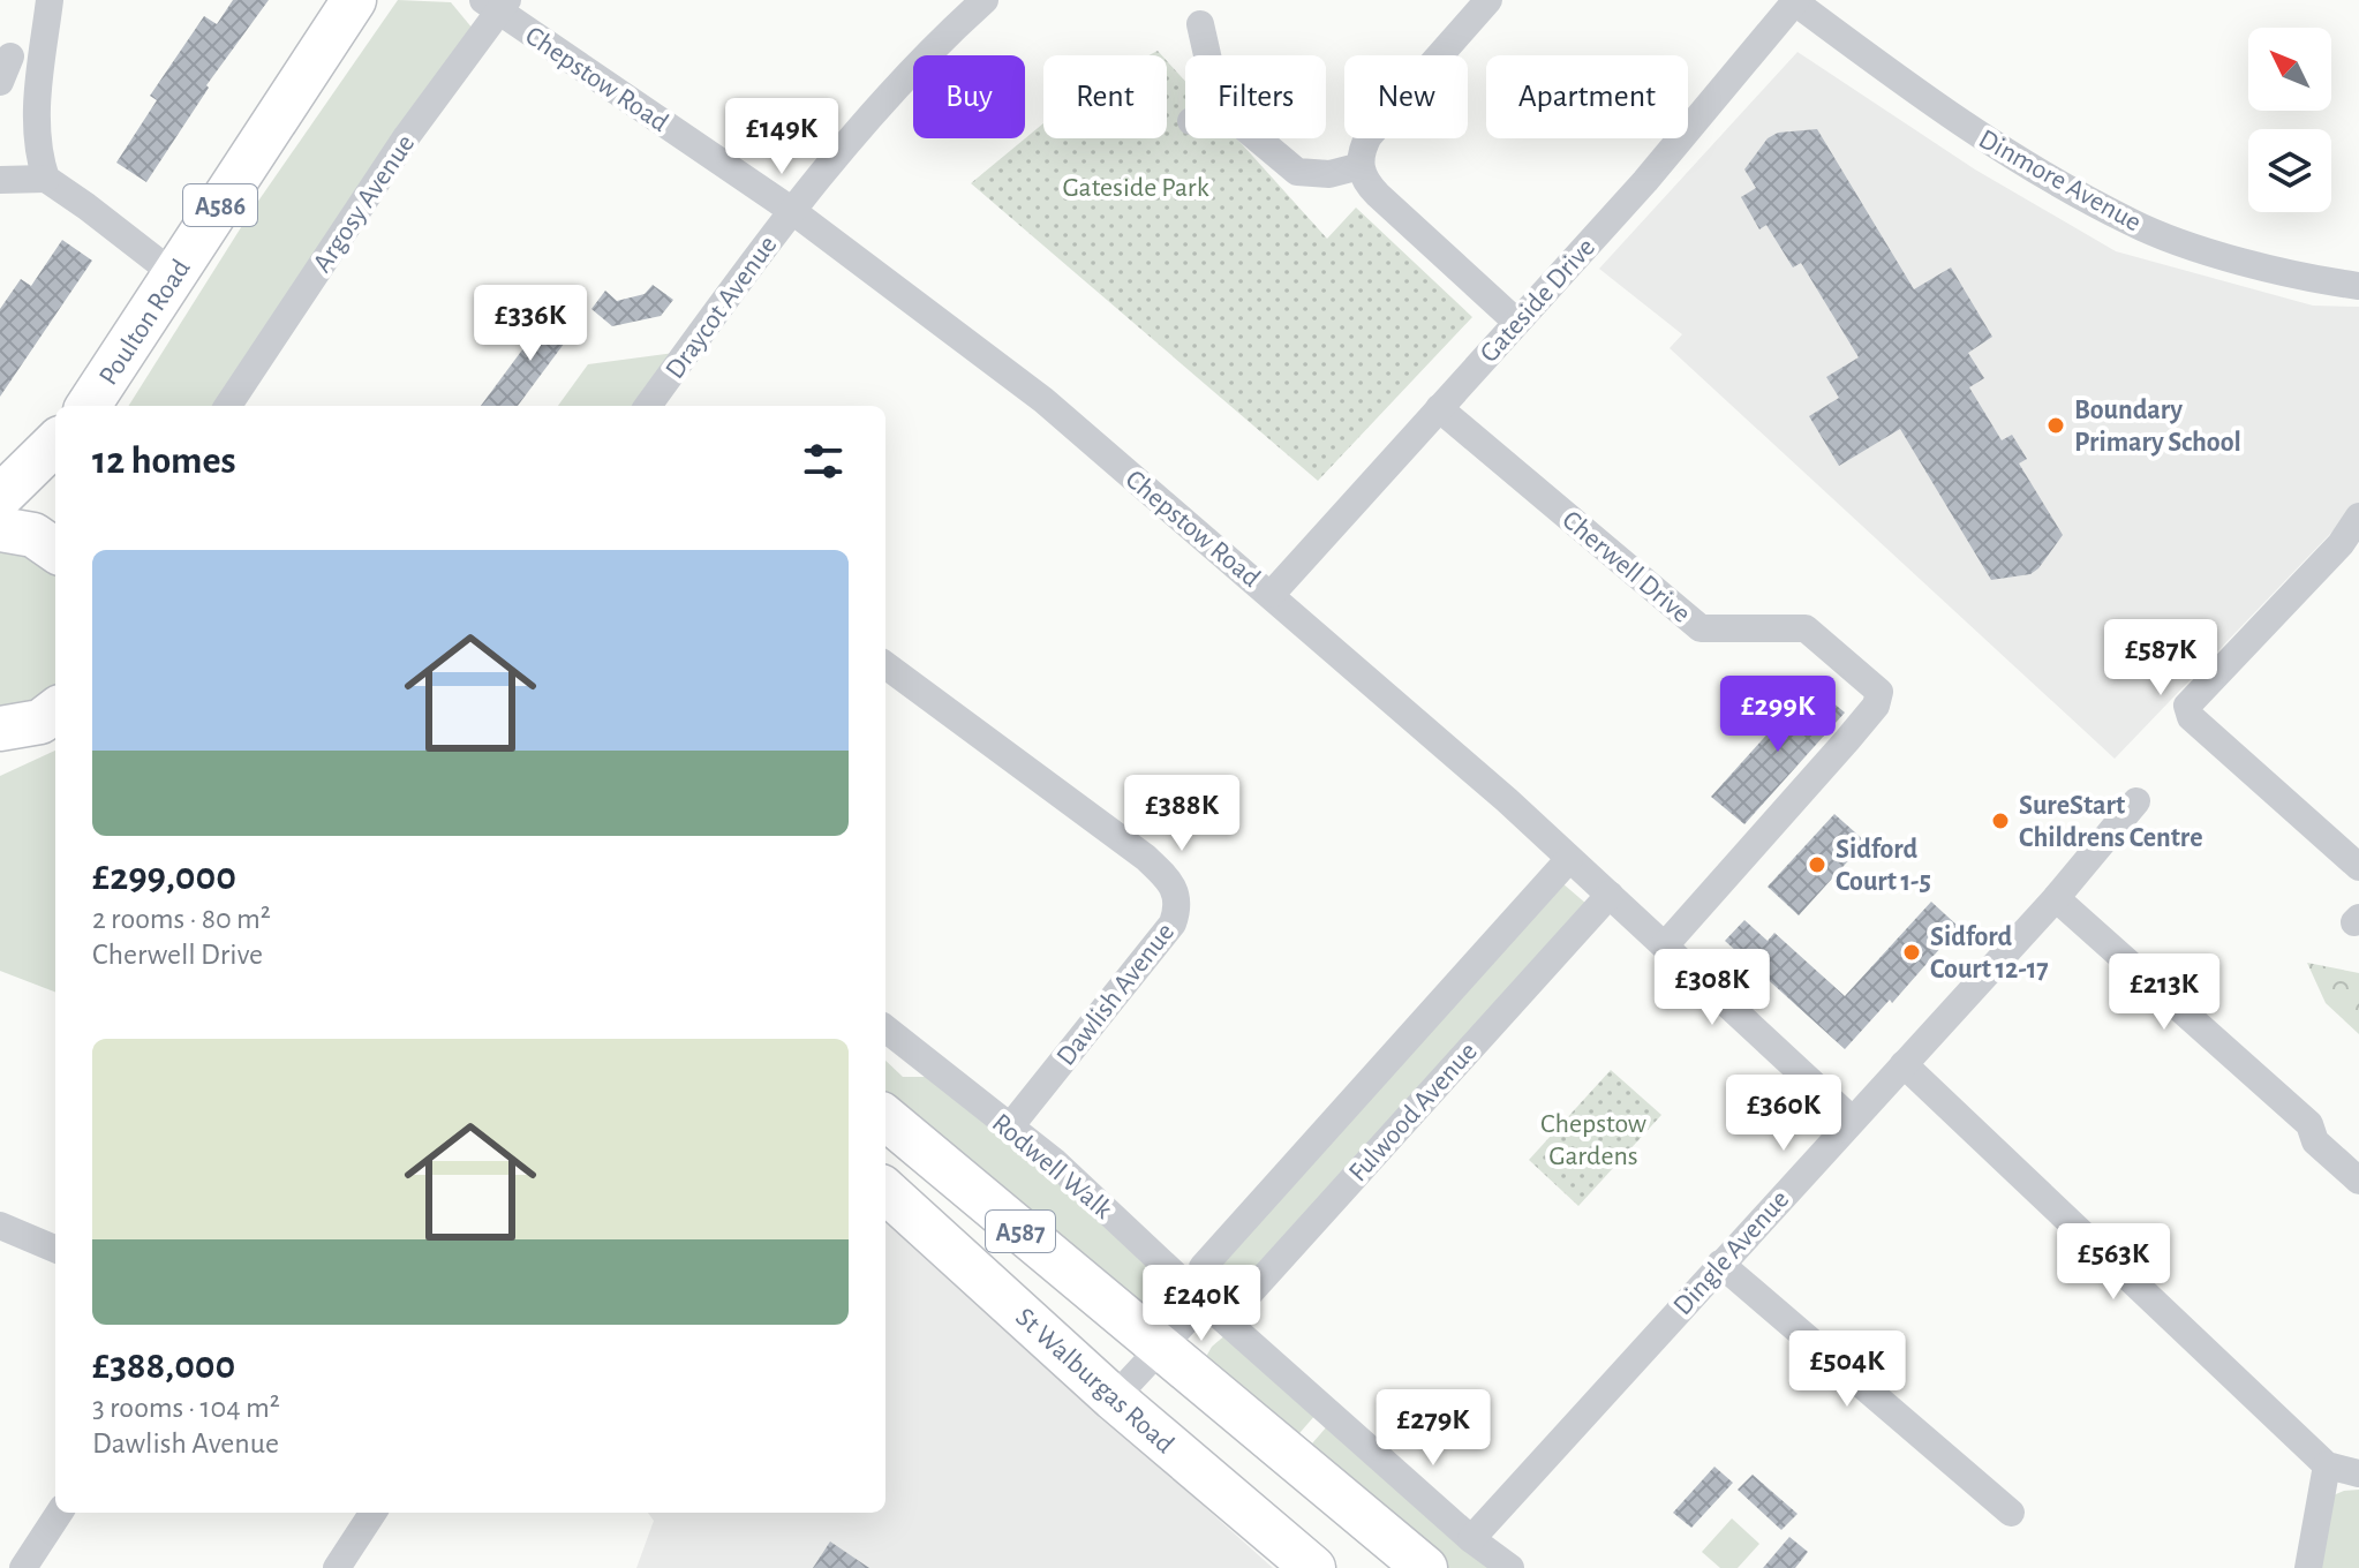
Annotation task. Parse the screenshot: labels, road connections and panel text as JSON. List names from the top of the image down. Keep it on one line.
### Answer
{"streets":{"main road":["A586","Poulton Road","A587","St Walburgas Road"],"street":["Chepstow Road","Dinmore Avenue","Argosy Avenue","Gateside Drive","Draycot Avenue","Cherwell Drive","Dawlish Avenue","Fulwood Avenue","Rodwell Walk","Dingle Avenue"]},"crossings":[["Chepstow Road","Argosy Avenue"],["Chepstow Road","Gateside Drive"],["Chepstow Road","Draycot Avenue"],["Chepstow Road","Cherwell Drive"],["Chepstow Road","Fulwood Avenue"],["Chepstow Road","Dingle Avenue"],["Dinmore Avenue","Gateside Drive"],["Gateside Drive","Cherwell Drive"],["Dawlish Avenue","Rodwell Walk"],["Fulwood Avenue","Rodwell Walk"],["Rodwell Walk","Dingle Avenue"]],"parks":["Gateside Park","Chepstow Gardens"],"places":["Boundary Primary School","SureStart Childrens Centre","Sidford Court 1-5","Sidford Court 12-17"],"north":"top left","page":{"chip":["Buy","Rent","Filters","New","Apartment"],"price":["£149K","£336K","£587K","£299K","£388K","£308K","£213K","£360K","£563K","£240K","£504K","£279K"],"heading":"12 homes","list":[{"name":"£299,000","note":"2 rooms · 80 m² · Cherwell Drive"},{"name":"£388,000","note":"3 rooms · 104 m² · Dawlish Avenue"}]}}
